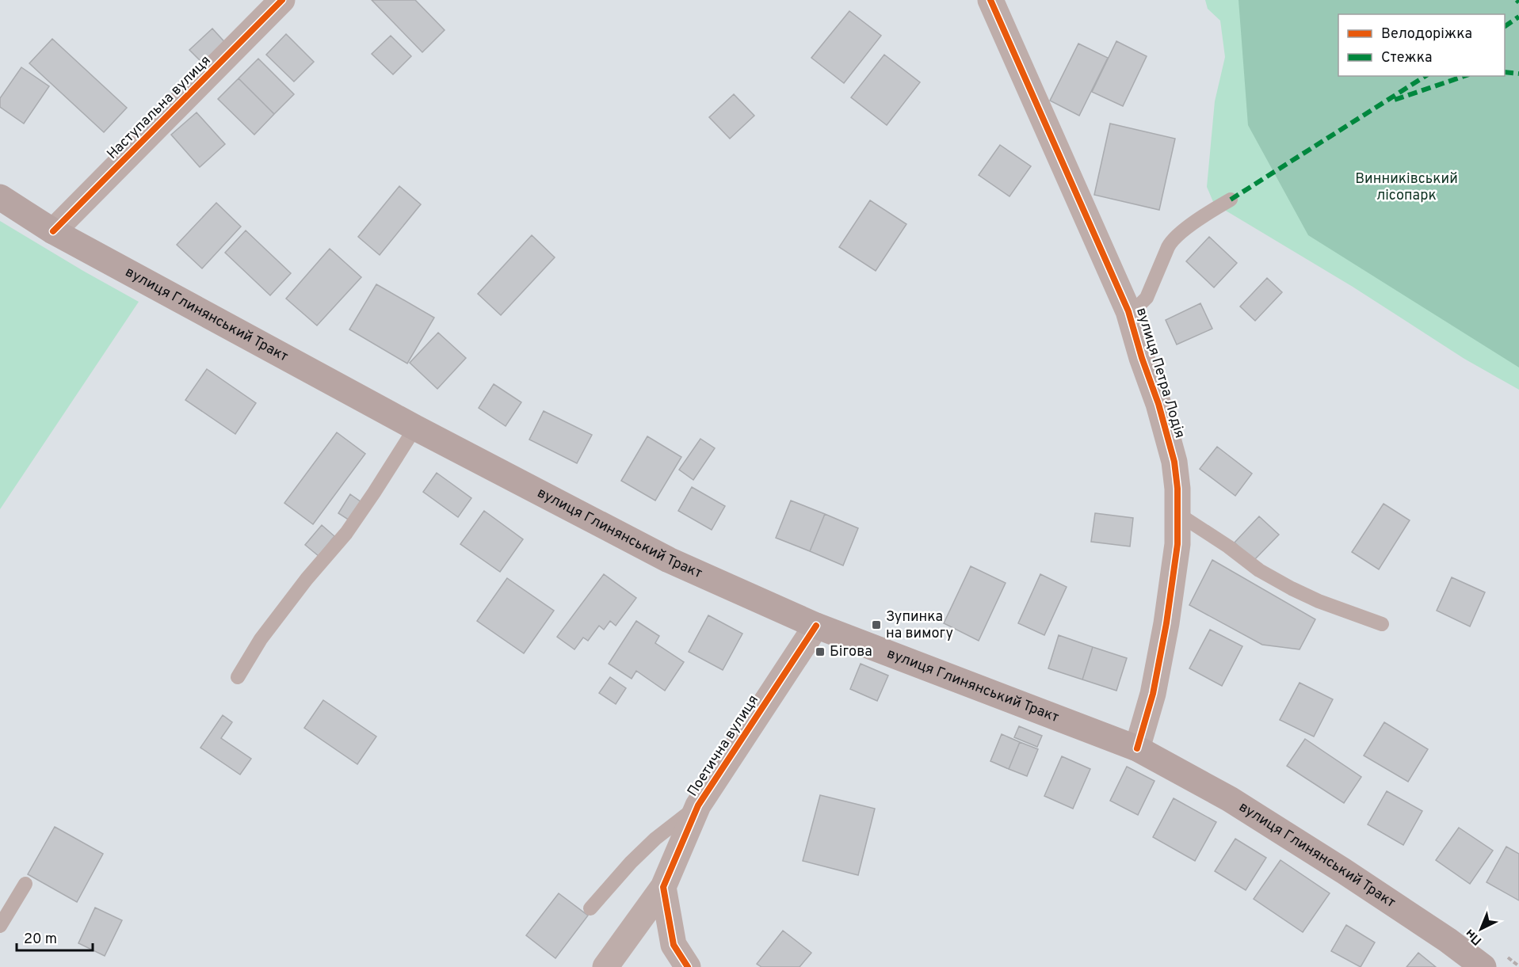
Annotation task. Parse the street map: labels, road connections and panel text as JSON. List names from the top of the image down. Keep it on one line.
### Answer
{"streets":{"main road":["вулиця Глинянський Тракт"],"street":["Наступальна вулиця","вулиця Петра Лодія","Поетична вулиця"]},"crossings":[["Наступальна вулиця","вулиця Глинянський Тракт"],["вулиця Глинянський Тракт","вулиця Петра Лодія"],["вулиця Глинянський Тракт","Поетична вулиця"]],"parks":["Винниківський лісопарк"],"places":{"transit":["Зупинка на вимогу","Бігова"]},"legend":["Велодоріжка","Стежка"],"scale_bar":"20 m","north":"bottom left"}
